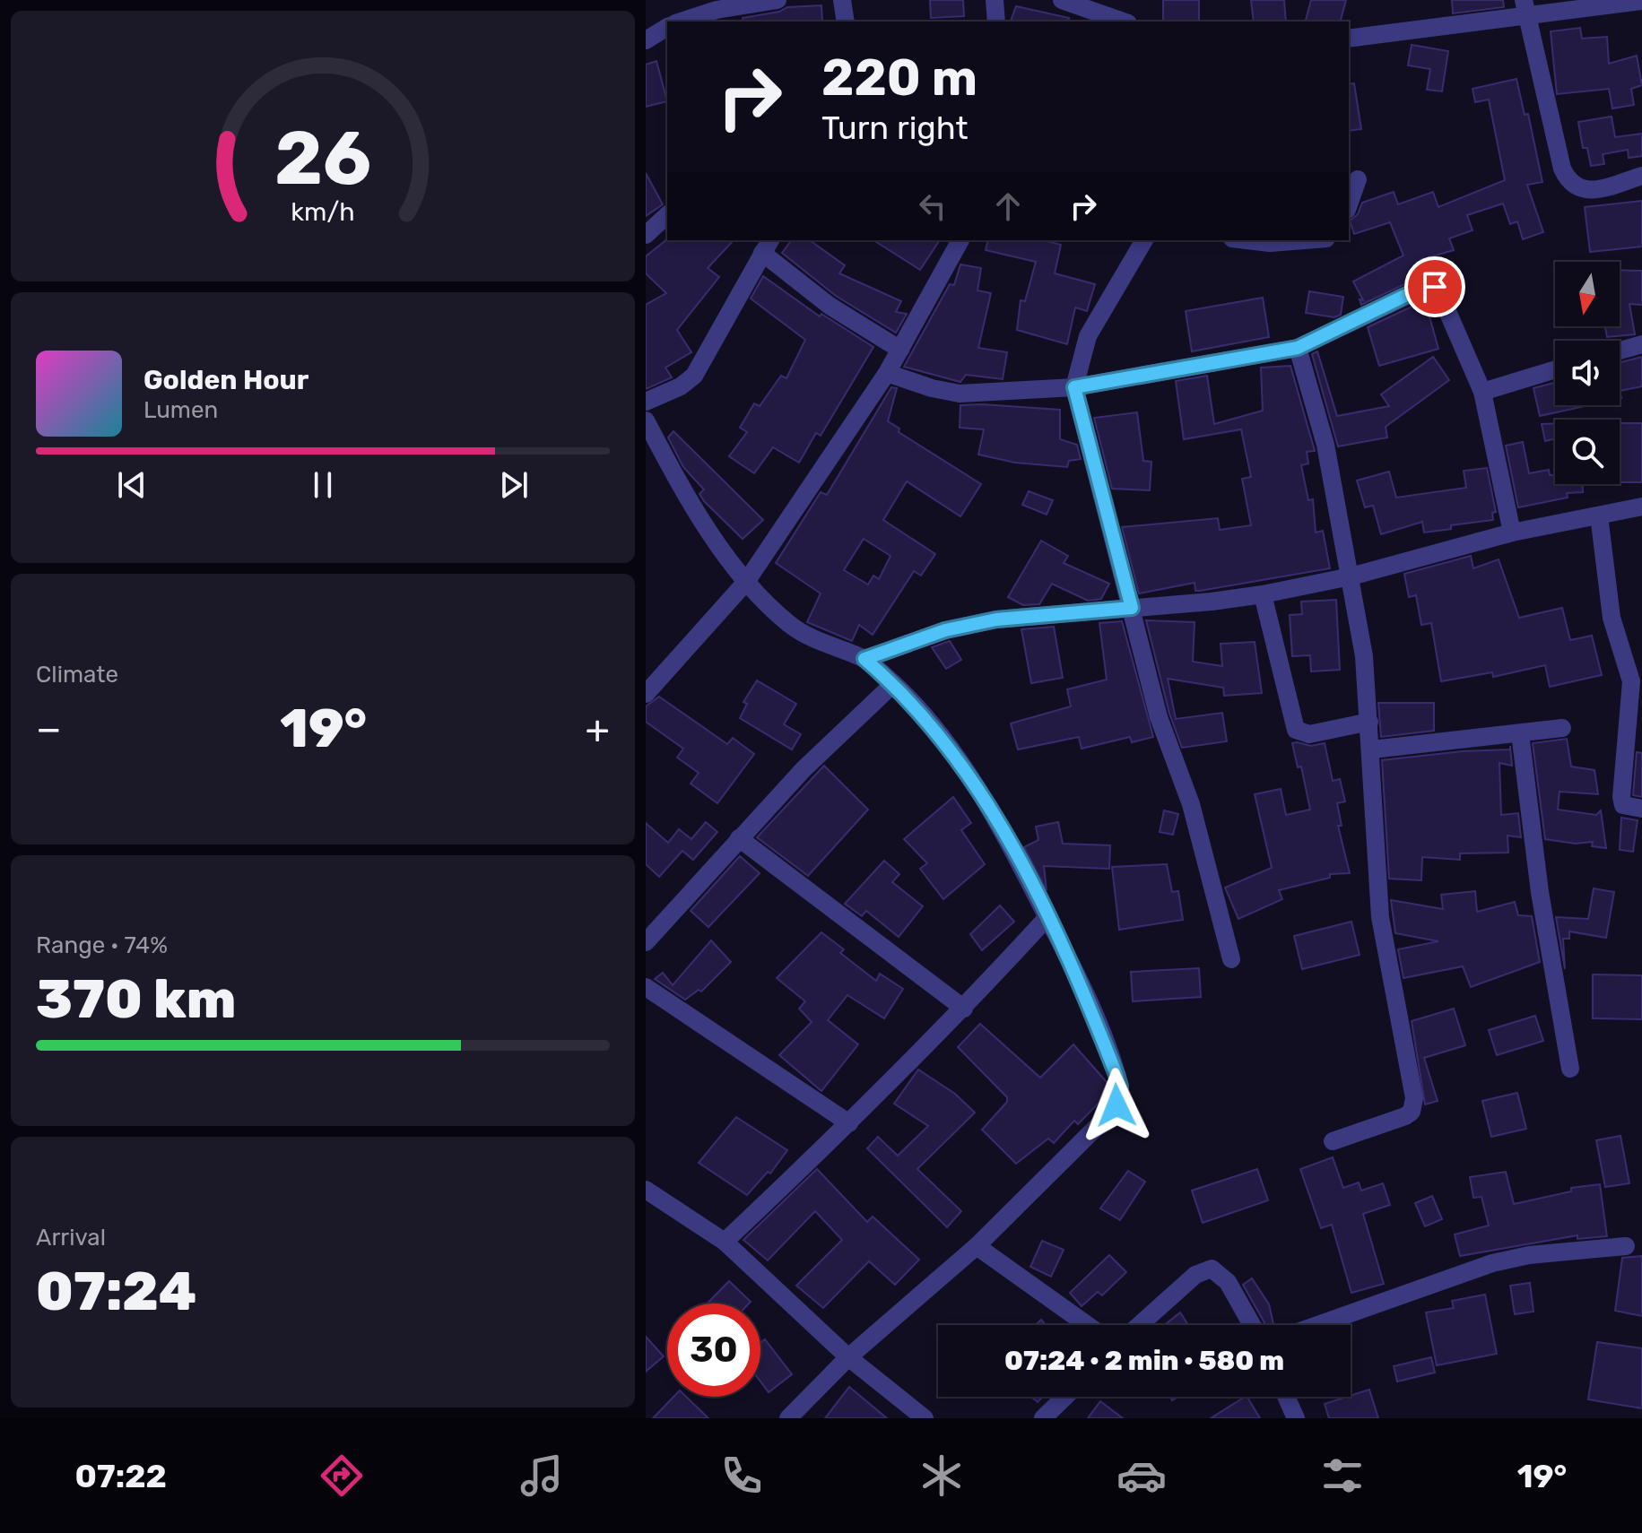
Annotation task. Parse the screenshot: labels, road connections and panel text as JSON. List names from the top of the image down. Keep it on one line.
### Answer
{"north":"bottom","page":{"turn":["220 m","Turn right"],"song":["Golden Hour","Lumen"],"tile":["Climate",["Range · 74%","370 km"],["Arrival","07:24"]],"heat":["−","19°","+"],"limit":"30","trip":"07:24 · 2 min · 580 m","tabs":["07:22","19°"],"gauge":["26","km/h"]}}
